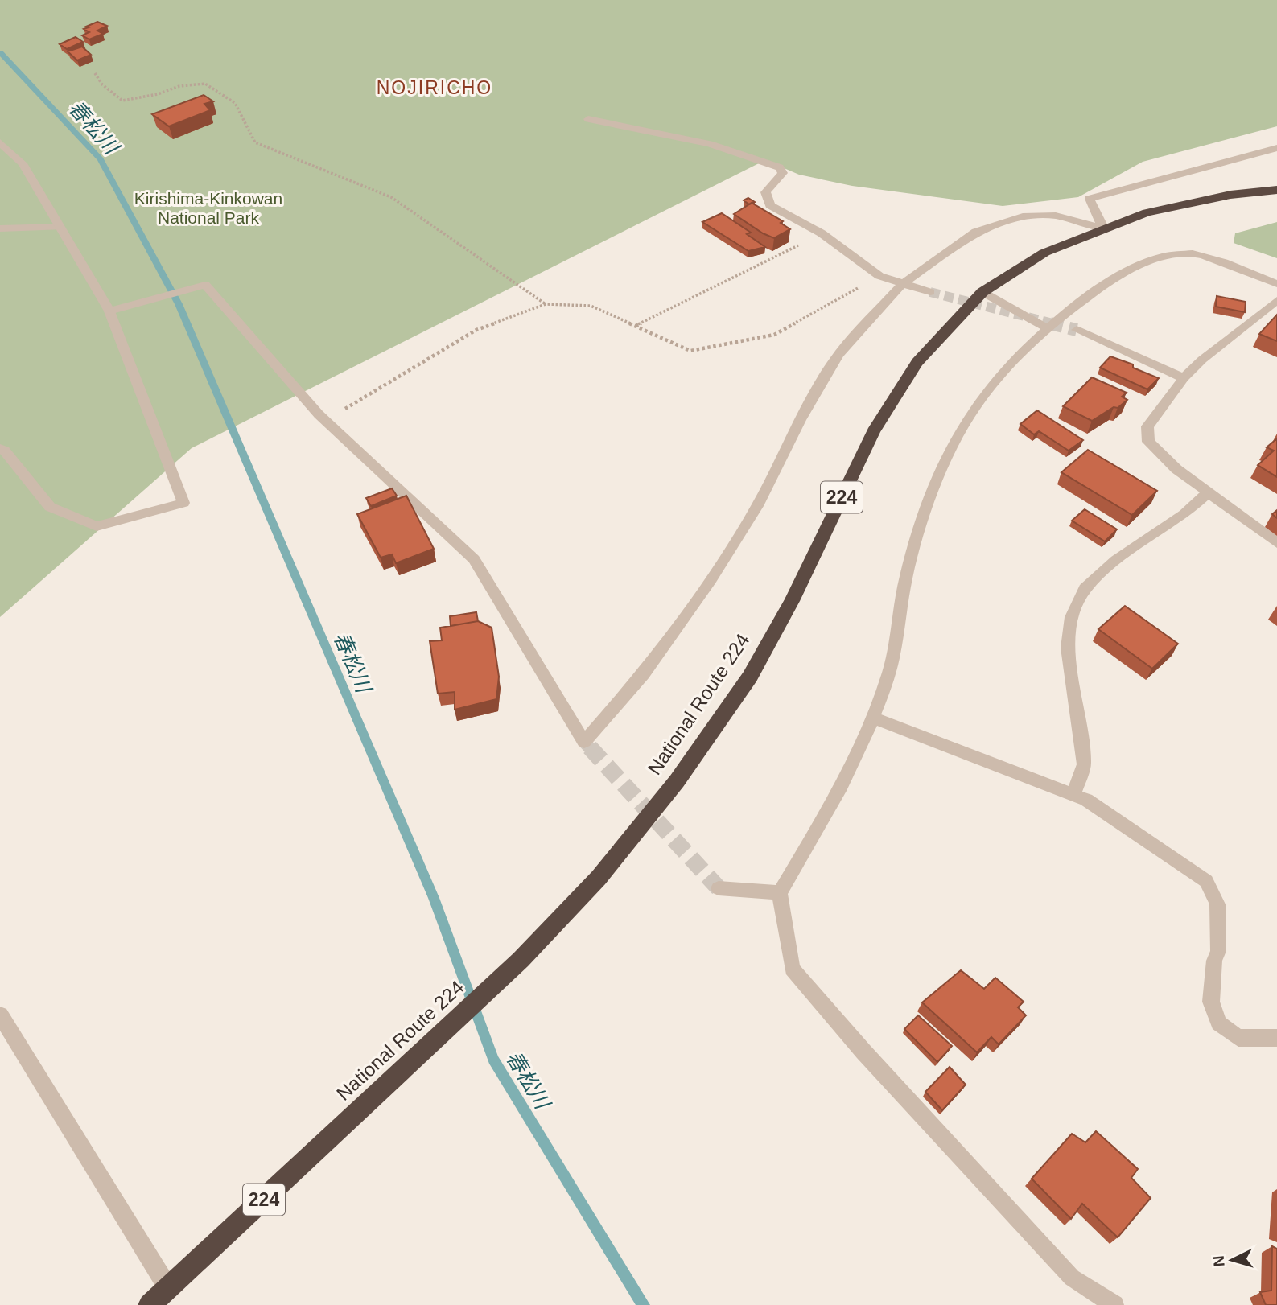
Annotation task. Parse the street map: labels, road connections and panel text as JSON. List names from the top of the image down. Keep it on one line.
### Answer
{"streets":{"highway":["224","National Route 224"]},"districts":["NOJIRICHO"],"water":["春松川"],"parks":["Kirishima-Kinkowan National Park"],"north":"left"}
